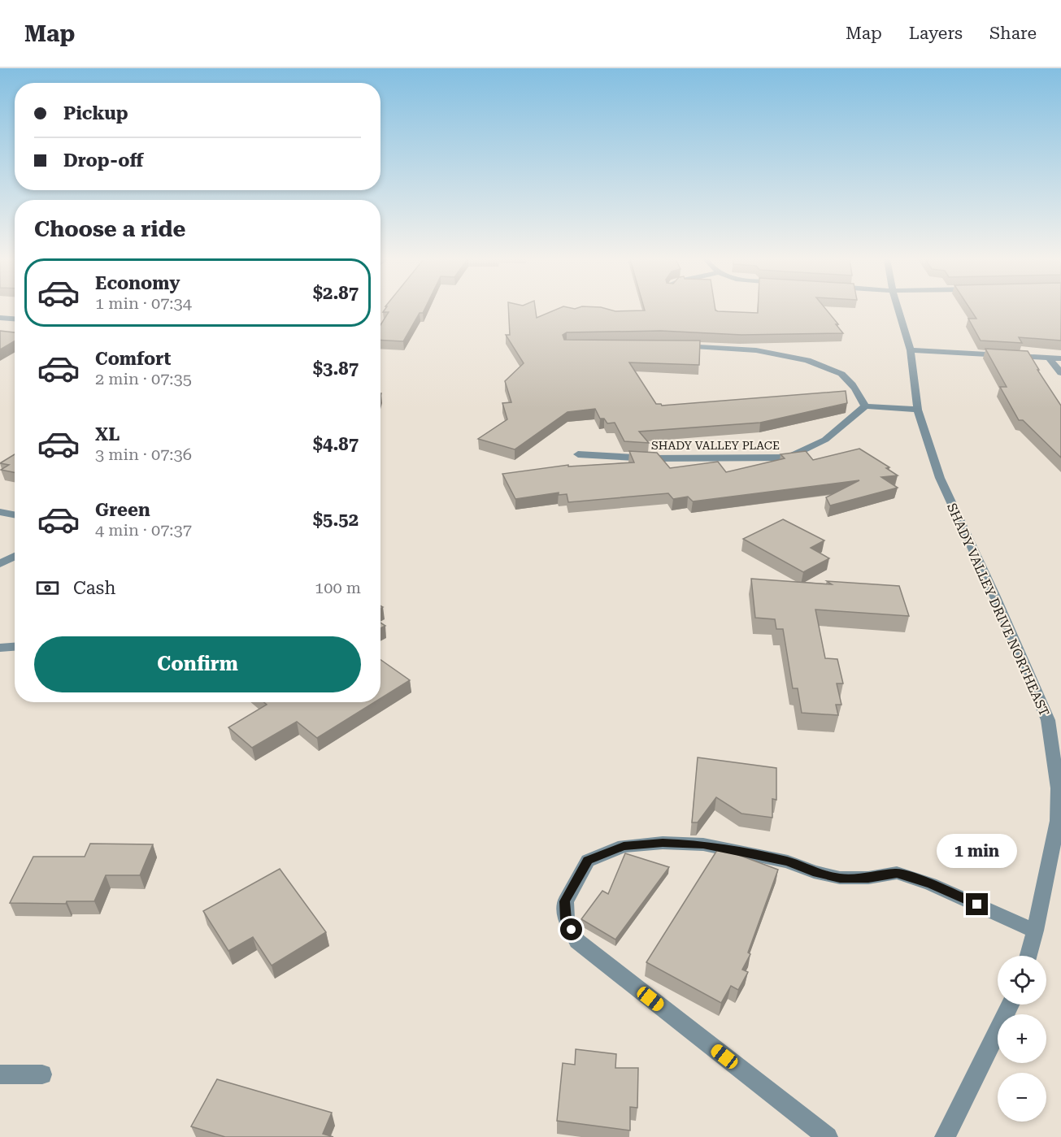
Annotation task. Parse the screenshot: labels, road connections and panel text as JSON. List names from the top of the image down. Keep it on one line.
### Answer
{"streets":{"street":["SHADY VALLEY PLACE","SHADY VALLEY DRIVE NORTHEAST"]},"page":{"header":"Map","nav":["Map","Layers","Share"],"banner":["Pickup","Drop-off"],"heading":"Choose a ride","list":[{"name":"Economy","note":"1 min · 07:34","value":"$2.87"},{"name":"Comfort","note":"2 min · 07:35","value":"$3.87"},{"name":"XL","note":"3 min · 07:36","value":"$4.87"},{"name":"Green","note":"4 min · 07:37","value":"$5.52"}],"pay":["Cash","100 m"],"buttons":"Confirm","bubble":"1 min","map_buttons":["+","−"]}}
